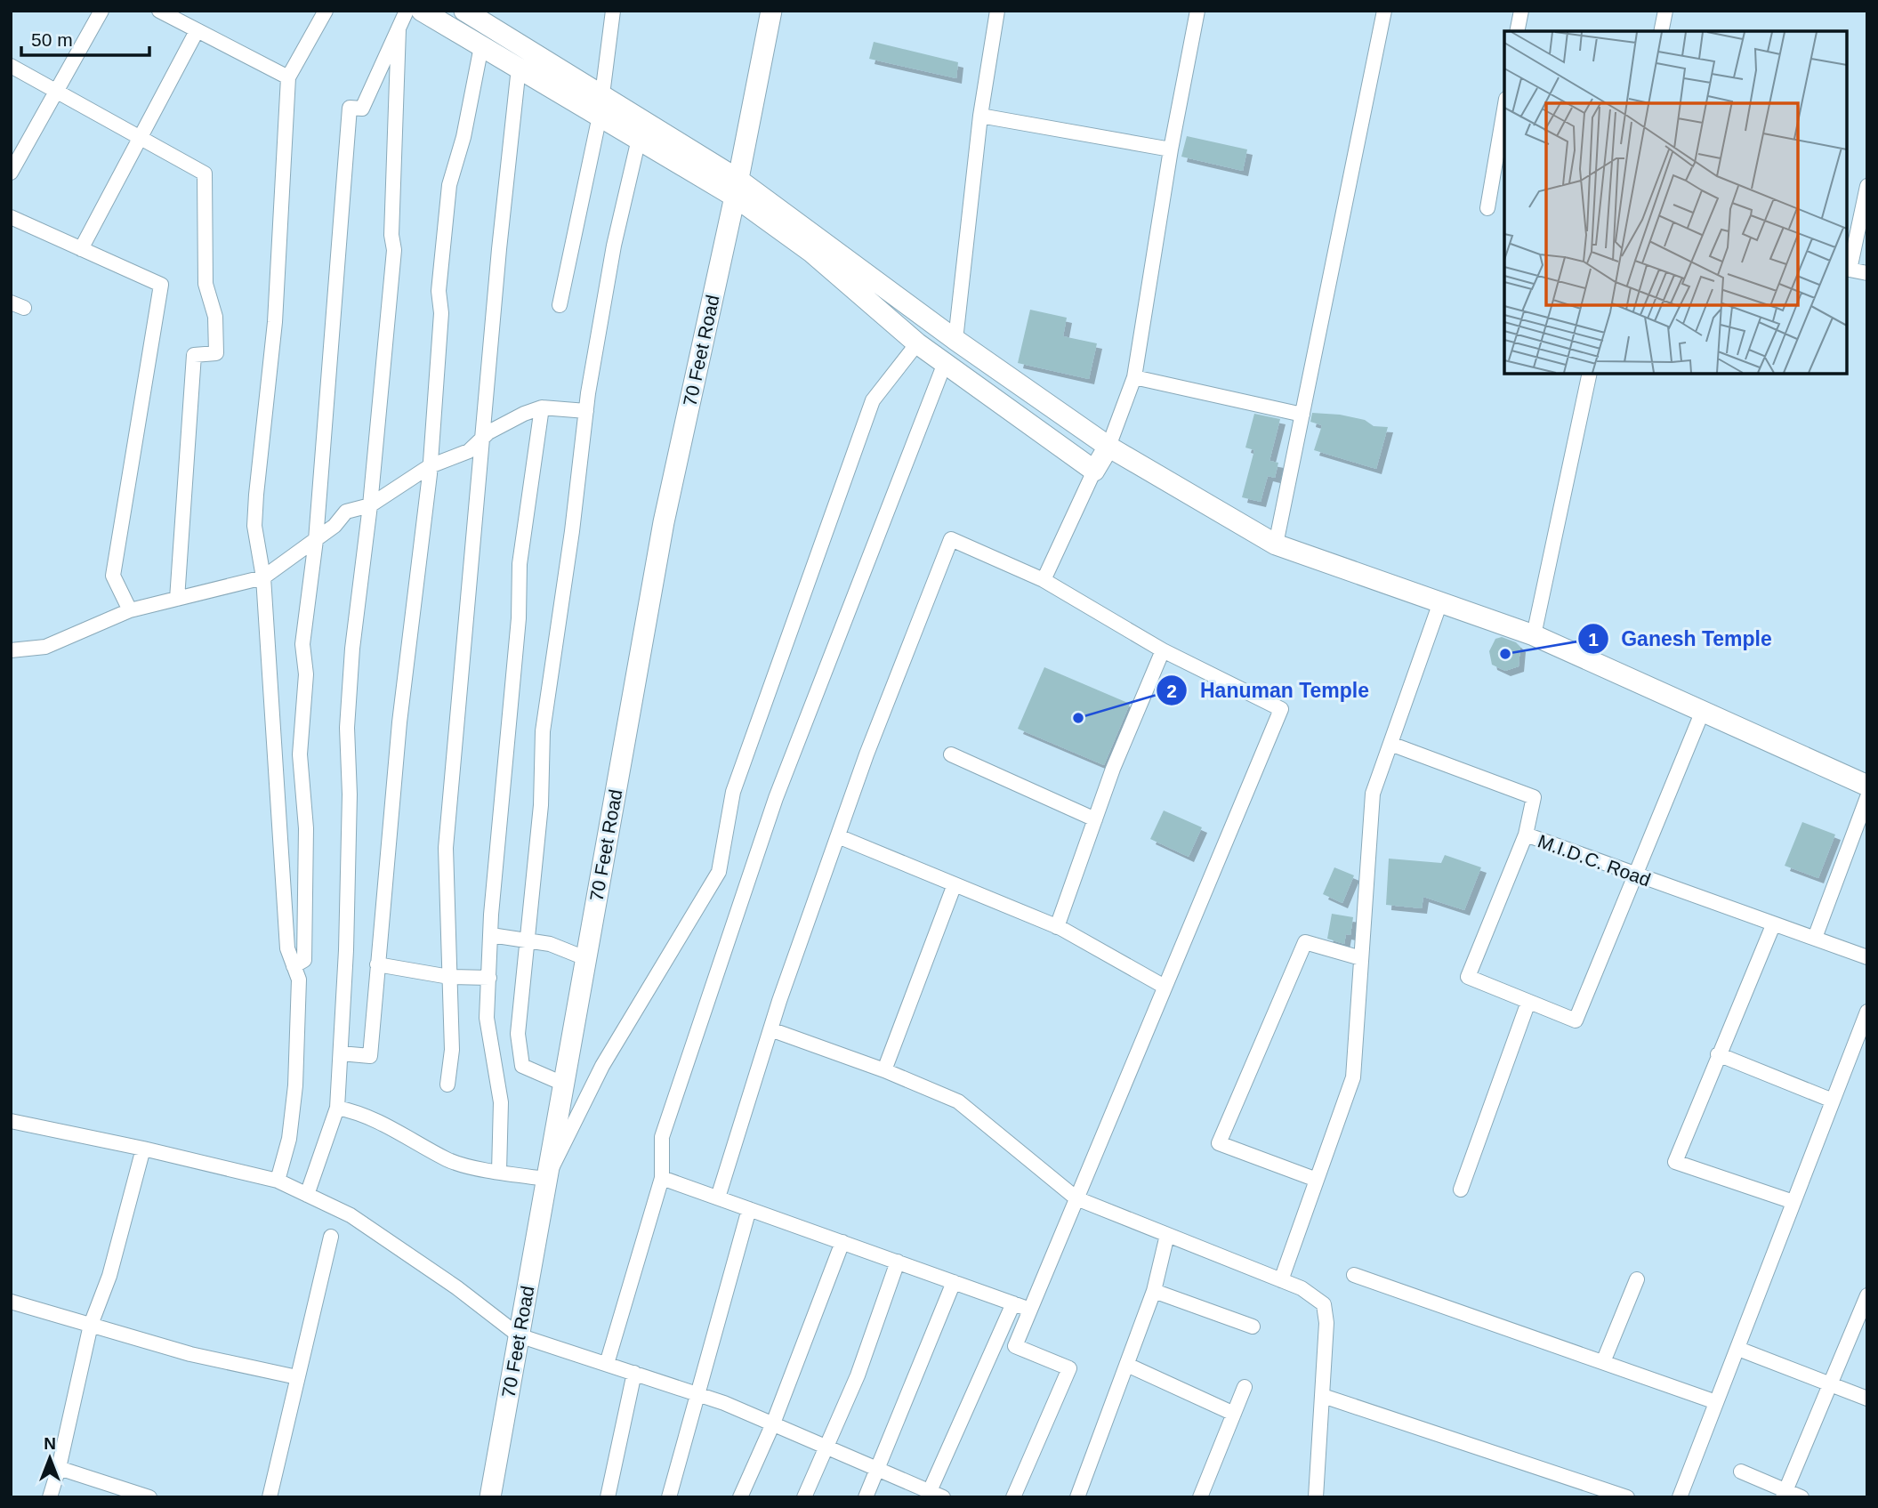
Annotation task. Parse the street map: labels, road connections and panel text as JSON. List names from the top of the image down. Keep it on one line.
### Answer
{"streets":{"main road":["70 Feet Road"],"street":["M.I.D.C. Road"]},"places":["Ganesh Temple","Hanuman Temple"],"scale_bar":"50 m","north":"top"}
